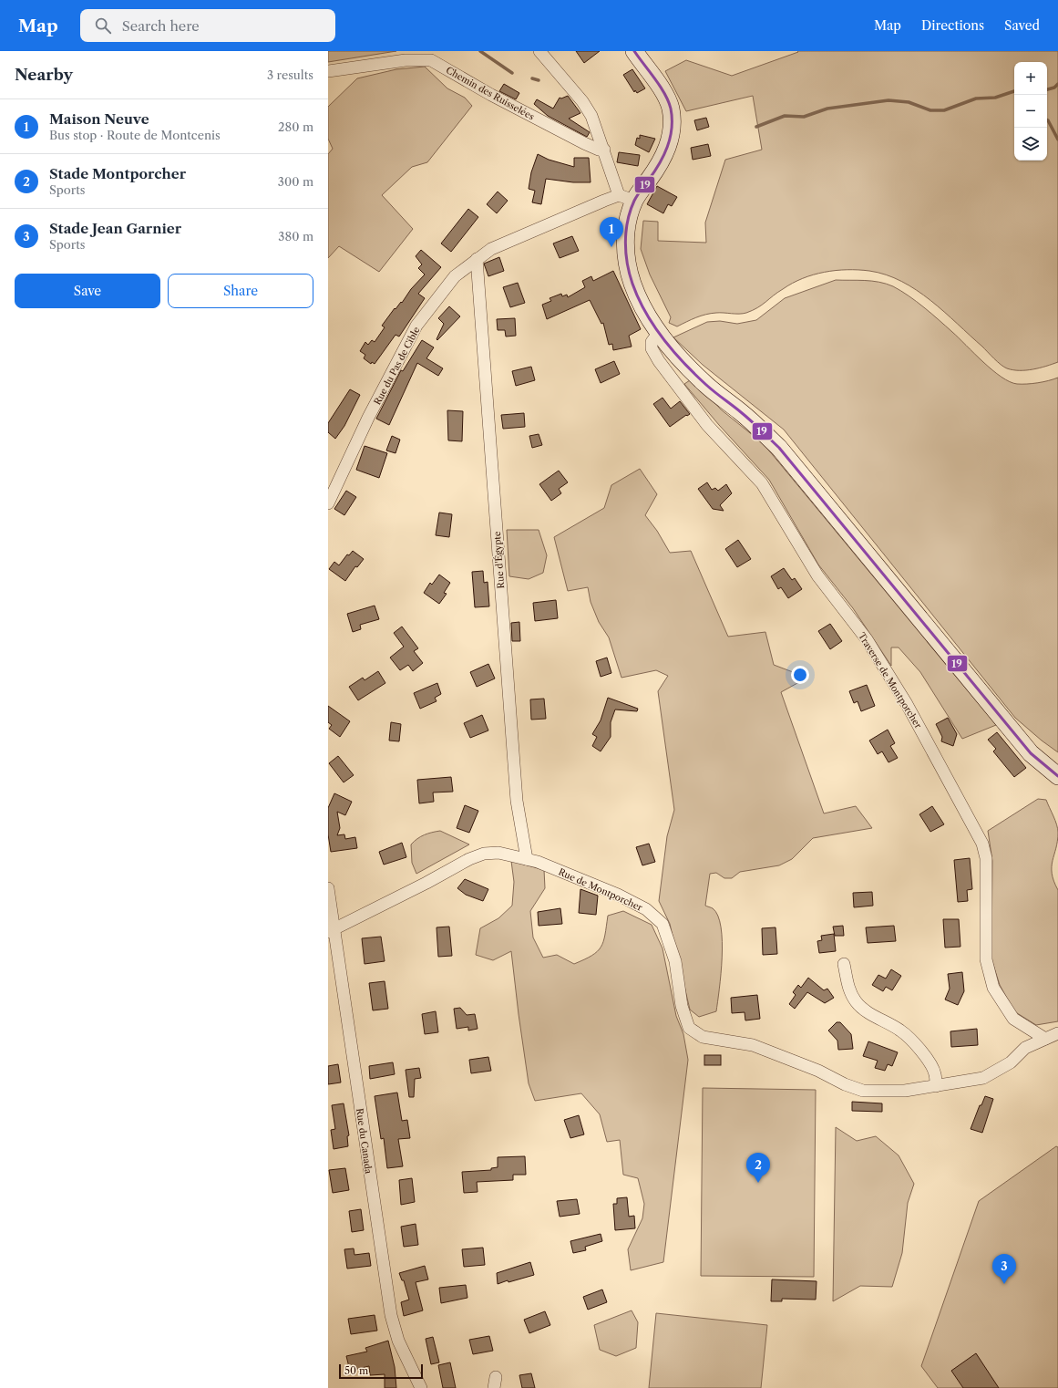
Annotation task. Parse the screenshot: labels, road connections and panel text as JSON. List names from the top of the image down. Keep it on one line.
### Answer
{"streets":{"street":["Chemin des Ruisselées","Rue du Pas de Cible","Rue d'Égypte","Traverse de Montporcher","Rue de Montporcher","Rue du Canada"]},"crossings":[["Rue du Pas de Cible","Rue d'Égypte"],["Rue d'Égypte","Rue de Montporcher"],["Traverse de Montporcher","Rue de Montporcher"],["Rue de Montporcher","Rue du Canada"]],"lines":["transit line 19"],"scale_bar":"50 m","page":{"header":"Map","search":"Search here","nav":["Map","Directions","Saved"],"heading":["Nearby","3 results"],"map_buttons":["+","−"],"list":[{"mark":"1","name":"Maison Neuve","note":"Bus stop · Route de Montcenis","value":"280 m"},{"mark":"2","name":"Stade Montporcher","note":"Sports","value":"300 m"},{"mark":"3","name":"Stade Jean Garnier","note":"Sports","value":"380 m"}],"pins":["1","2","3"],"buttons":["Save","Share"],"scale":"50 m"}}
